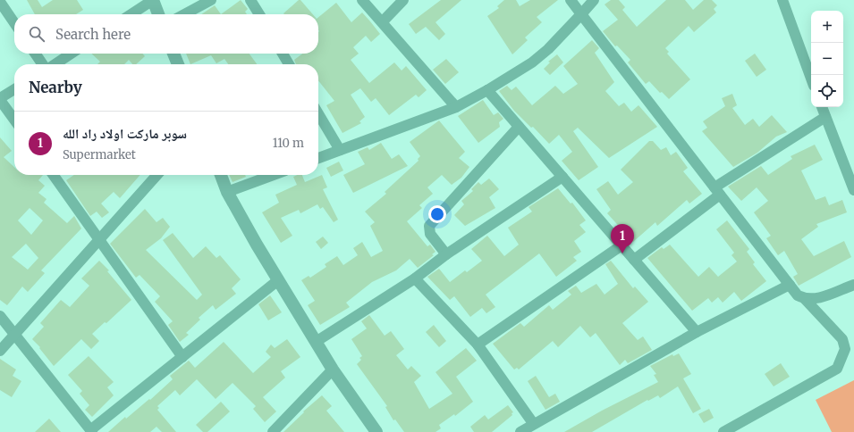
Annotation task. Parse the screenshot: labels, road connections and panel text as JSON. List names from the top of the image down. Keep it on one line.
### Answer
{"page":{"map_buttons":["+","−"],"search":"Search here","heading":"Nearby","list":[{"mark":"1","name":"سوبر ماركت اولاد راد الله","note":"Supermarket","value":"110 m"}],"pins":"1"}}
